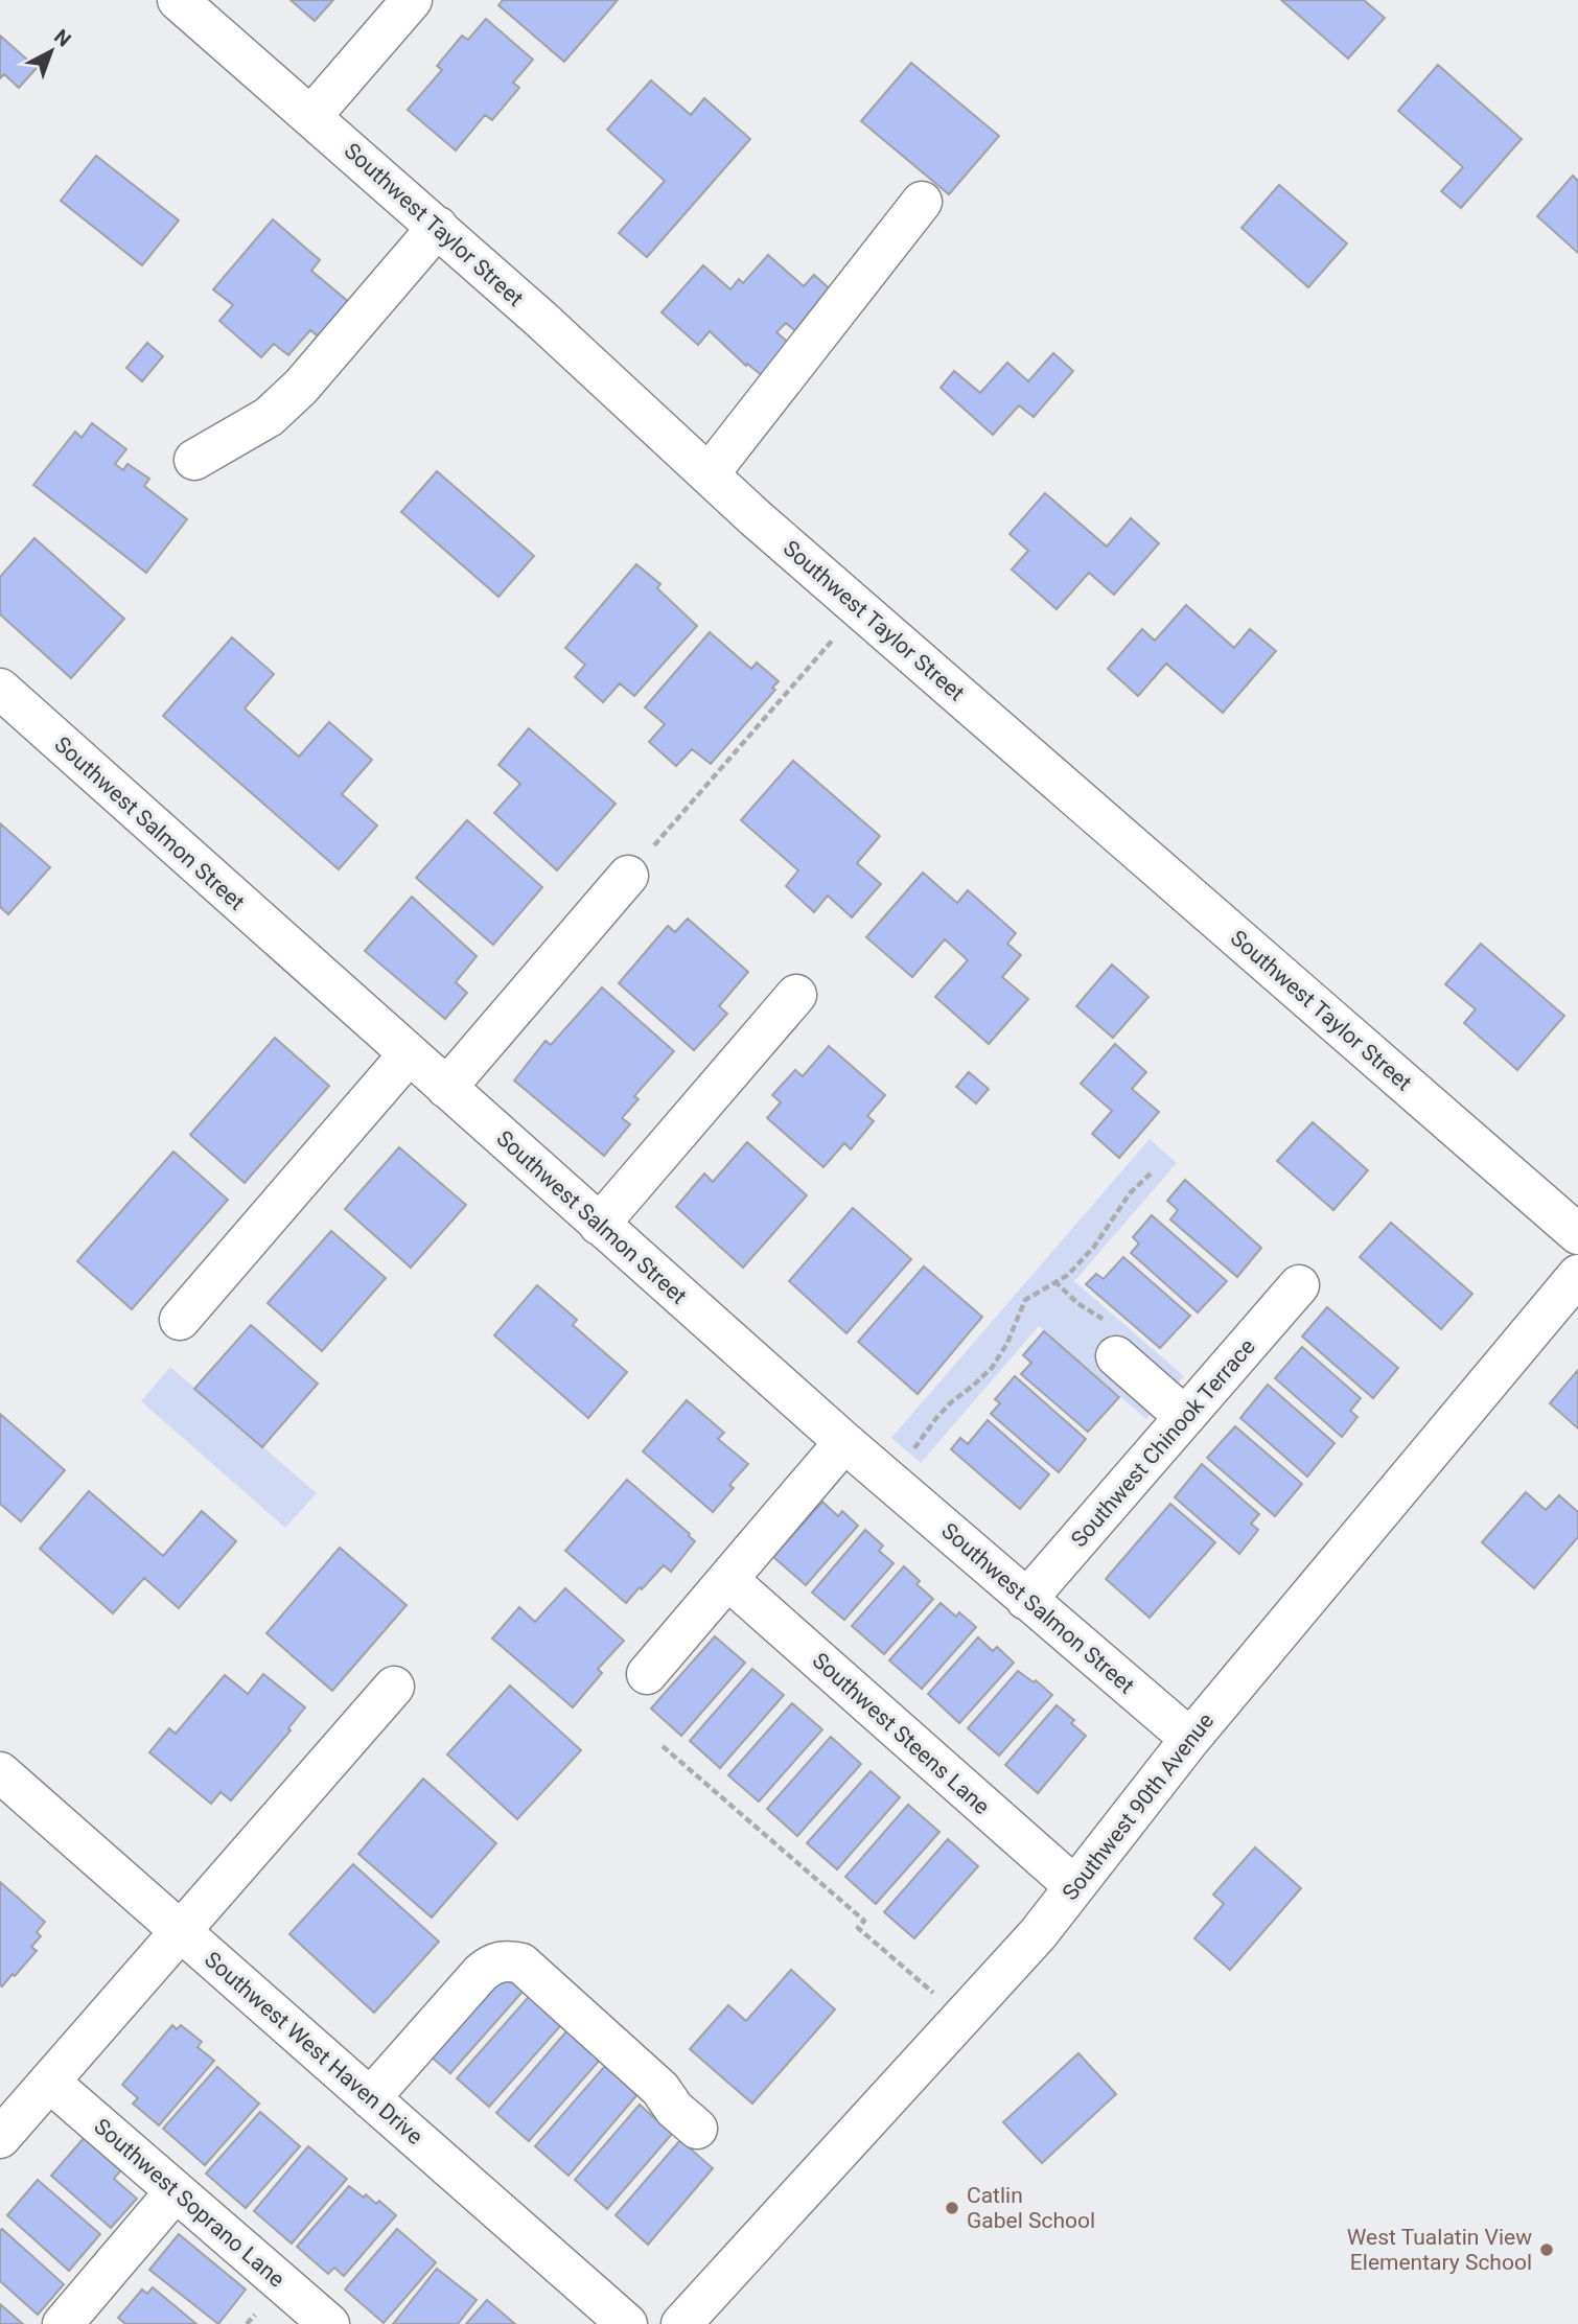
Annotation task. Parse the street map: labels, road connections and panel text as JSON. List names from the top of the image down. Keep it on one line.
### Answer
{"streets":{"street":["Southwest Taylor Street","Southwest Salmon Street","Southwest Chinook Terrace","Southwest Steens Lane","Southwest 90th Avenue","Southwest West Haven Drive","Southwest Soprano Lane"]},"crossings":[["Southwest Salmon Street","Southwest Chinook Terrace"],["Southwest Salmon Street","Southwest 90th Avenue"],["Southwest Steens Lane","Southwest 90th Avenue"]],"places":["Catlin Gabel School","West Tualatin View Elementary School"],"north":"top right"}
